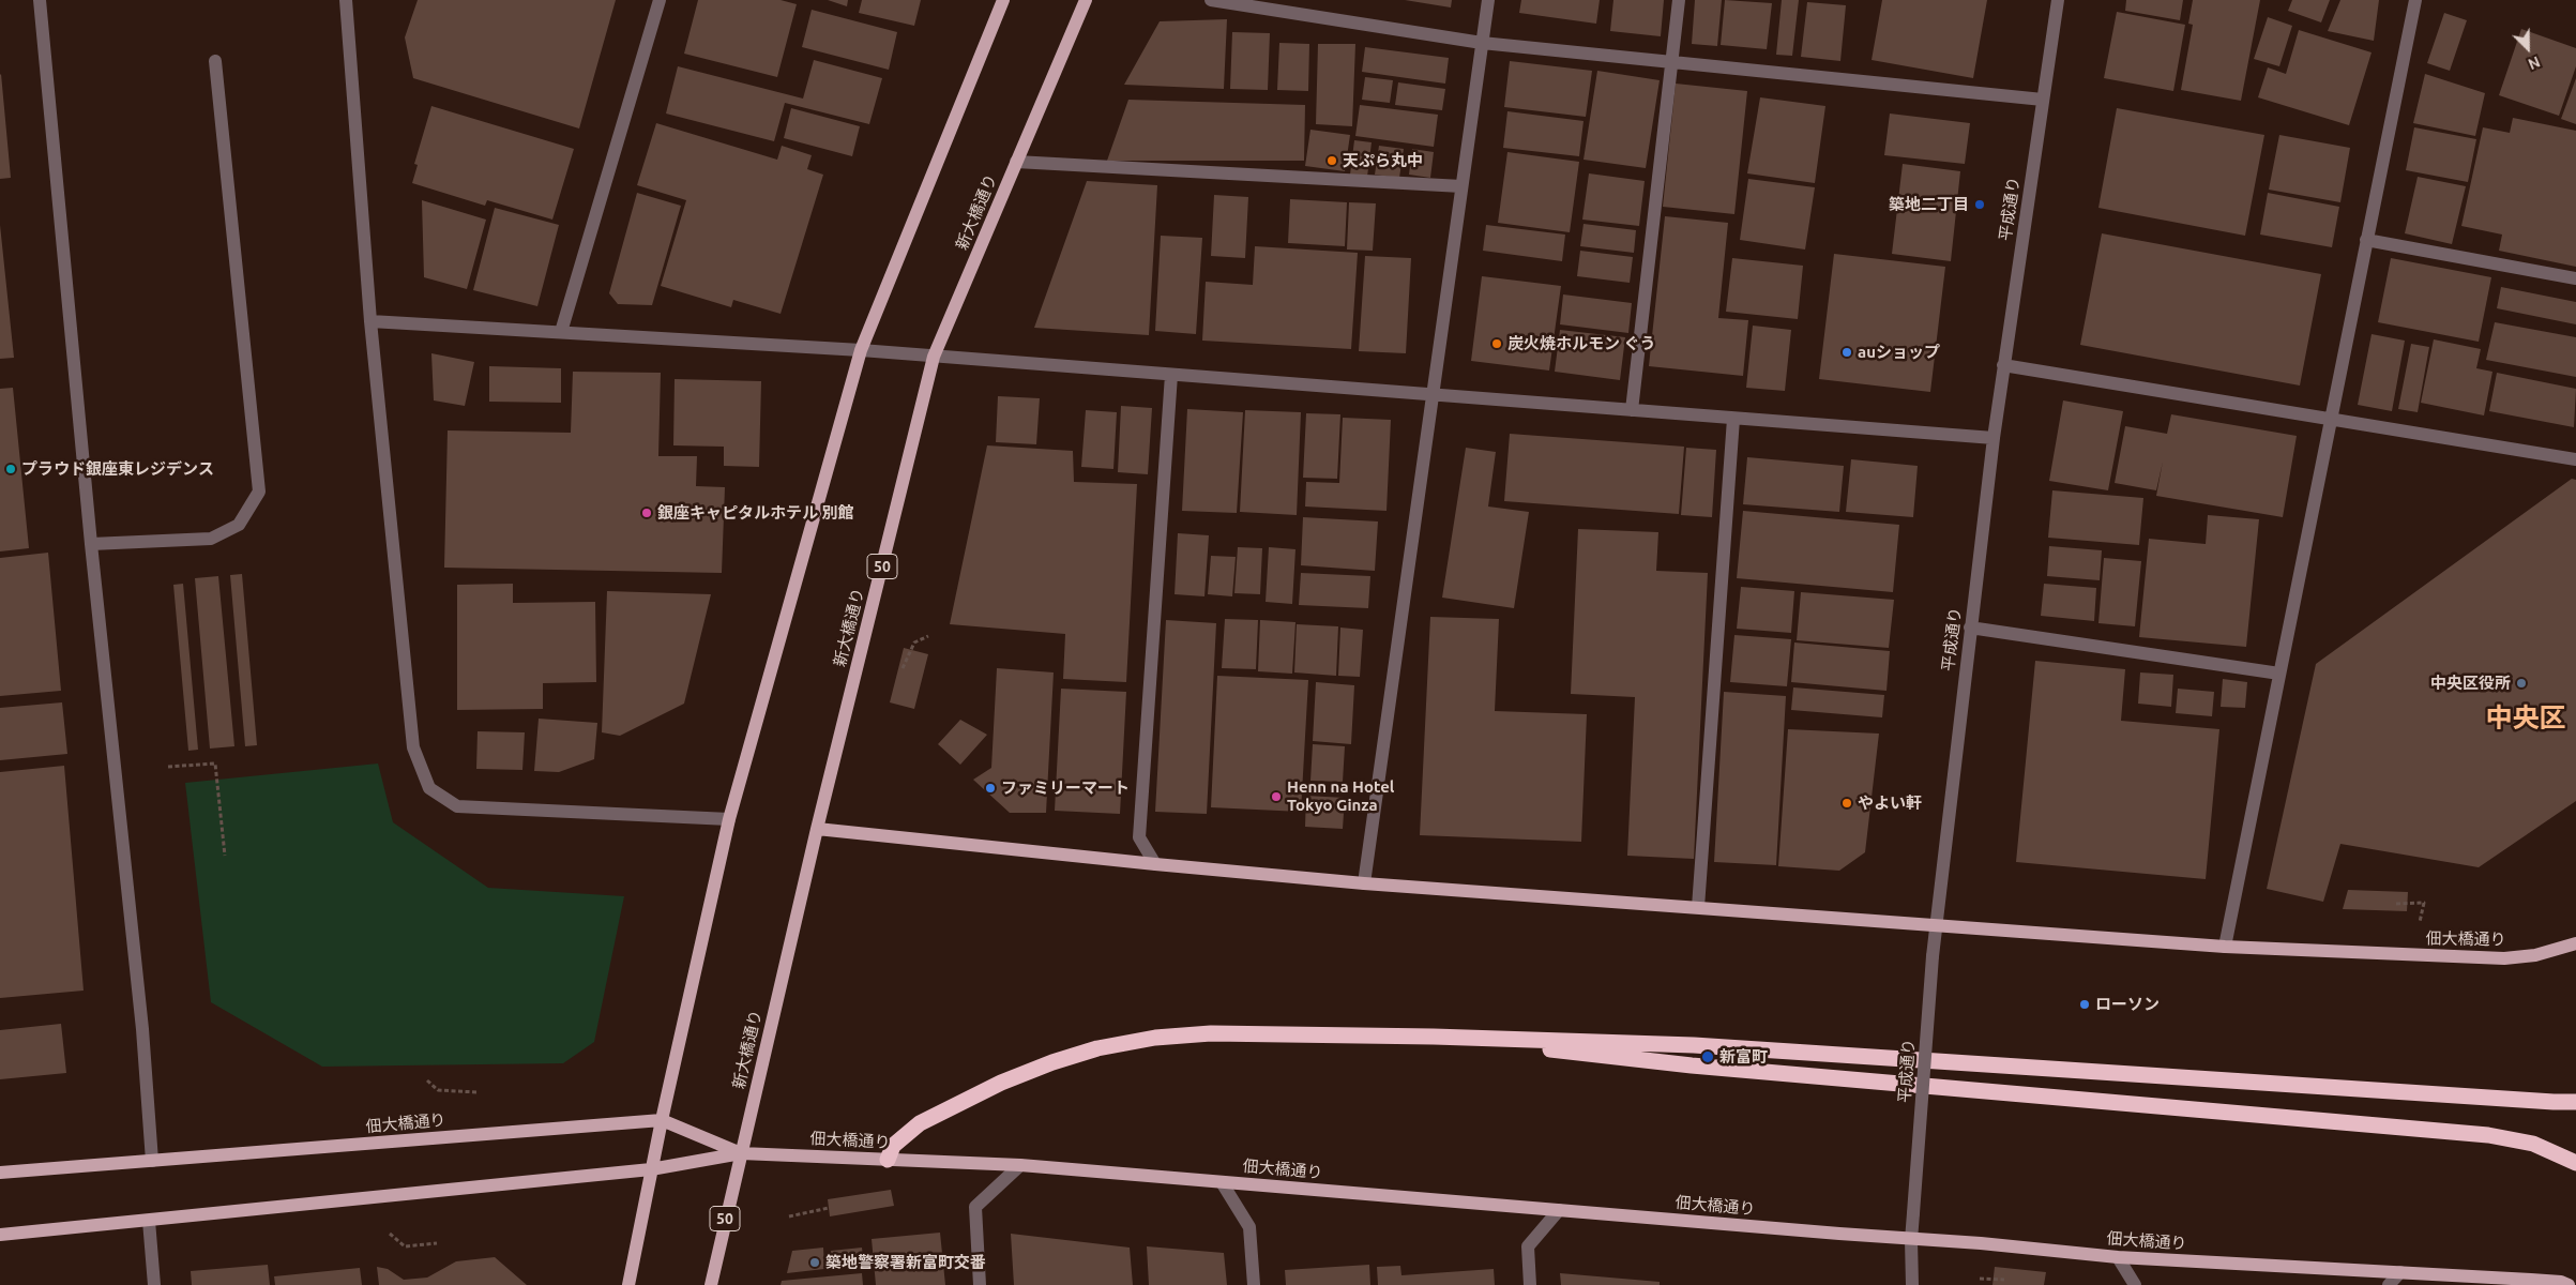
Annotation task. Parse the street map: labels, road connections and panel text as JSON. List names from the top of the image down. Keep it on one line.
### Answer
{"streets":{"main road":["新大橋通り","50","佃大橋通り"],"street":["平成通り"]},"crossings":[["平成通り","佃大橋通り"],["新大橋通り","佃大橋通り"]],"districts":["中央区"],"places":["天ぷら丸中","築地二丁目","炭火焼ホルモン ぐう","auショップ","プラウド銀座東レジデンス","銀座キャピタルホテル 別館","中央区役所","ファミリーマート","Henn na Hotel Tokyo Ginza","やよい軒","ローソン","新富町","築地警察署新富町交番"],"north":"bottom right"}
